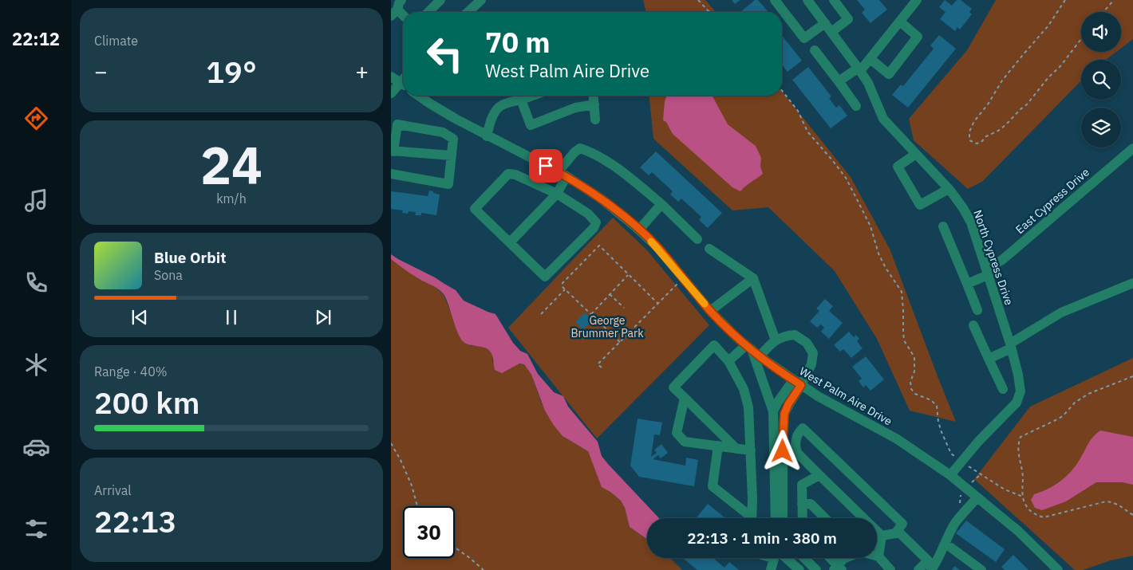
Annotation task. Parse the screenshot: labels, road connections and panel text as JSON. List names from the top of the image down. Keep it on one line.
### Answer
{"streets":{"street":["East Cypress Drive","North Cypress Drive","West Palm Aire Drive"]},"crossings":[["East Cypress Drive","North Cypress Drive"],["North Cypress Drive","West Palm Aire Drive"]],"parks":["George Brummer Park"],"page":{"tabs":"22:12","tile":["Climate",["24","km/h"],["Range · 40%","200 km"],["Arrival","22:13"]],"turn":["70 m","West Palm Aire Drive"],"heat":["−","19°","+"],"song":["Blue Orbit","Sona"],"limit":"30","trip":"22:13 · 1 min · 380 m"}}
